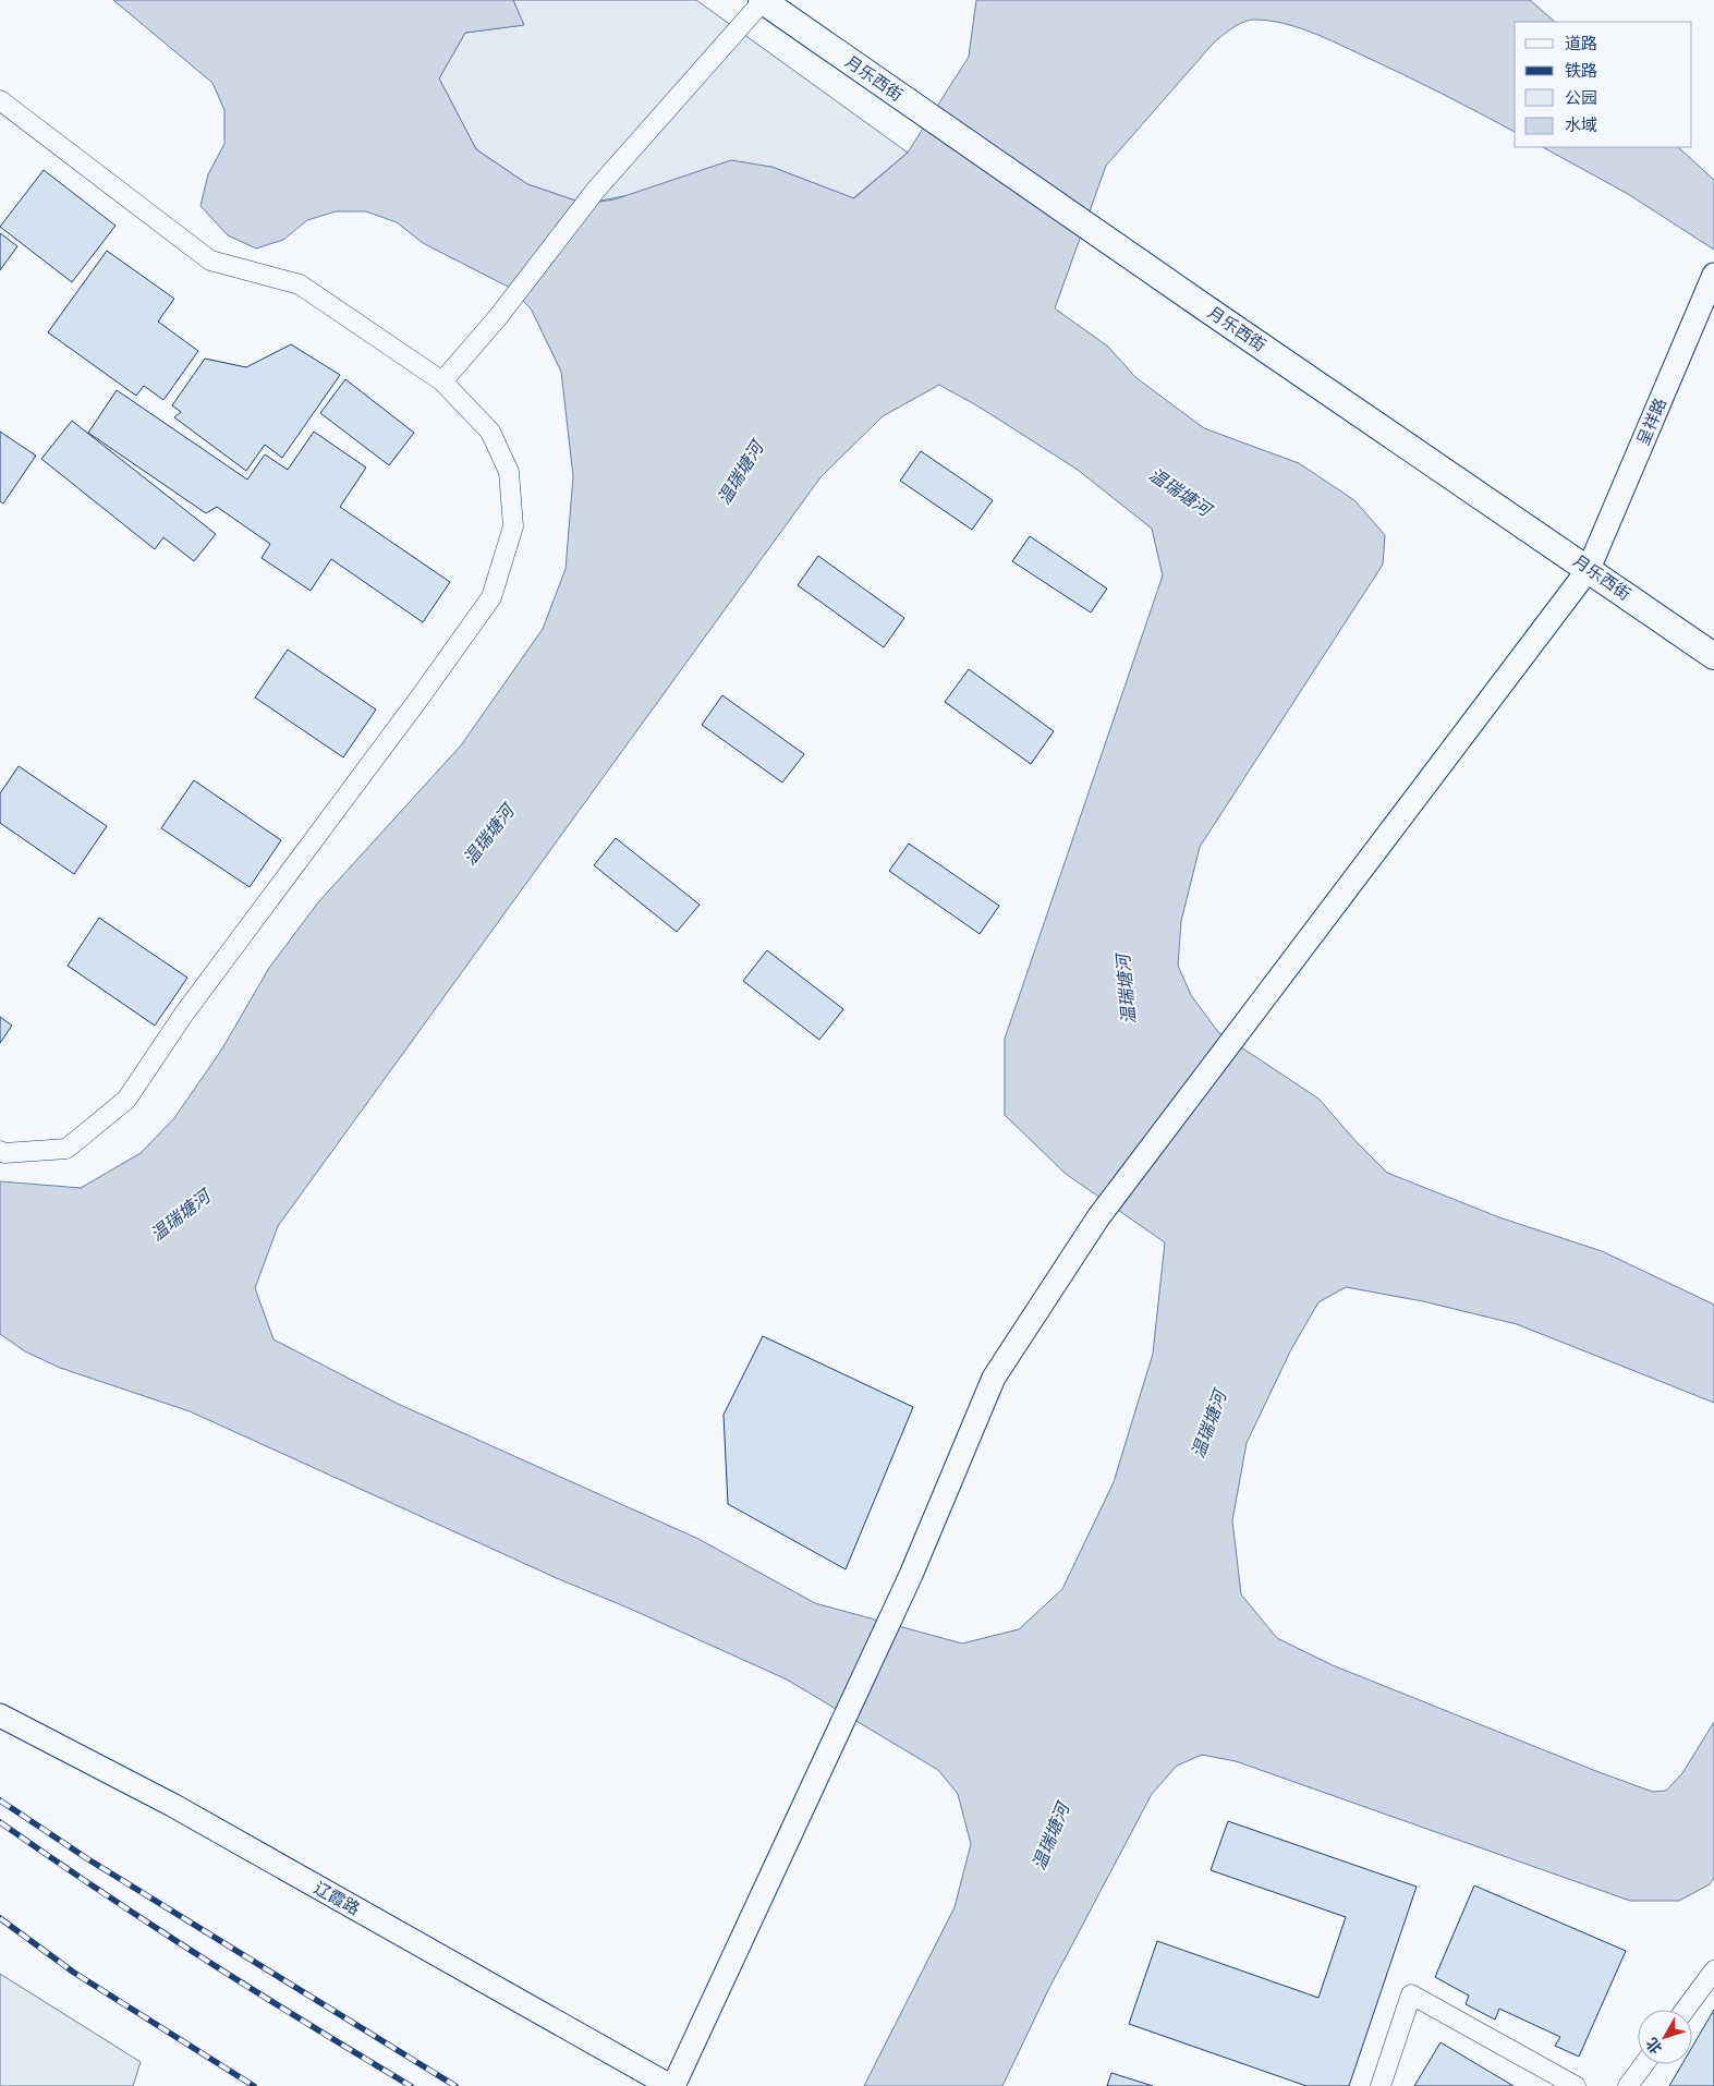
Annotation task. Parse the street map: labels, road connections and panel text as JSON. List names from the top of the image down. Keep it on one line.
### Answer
{"streets":{"main road":["月乐西街"],"street":["呈祥路","辽霞路"]},"crossings":[["月乐西街","呈祥路"],["呈祥路","辽霞路"]],"water":["温瑞塘河"],"legend":["道路","铁路","公园","水域"],"north":"bottom left"}
